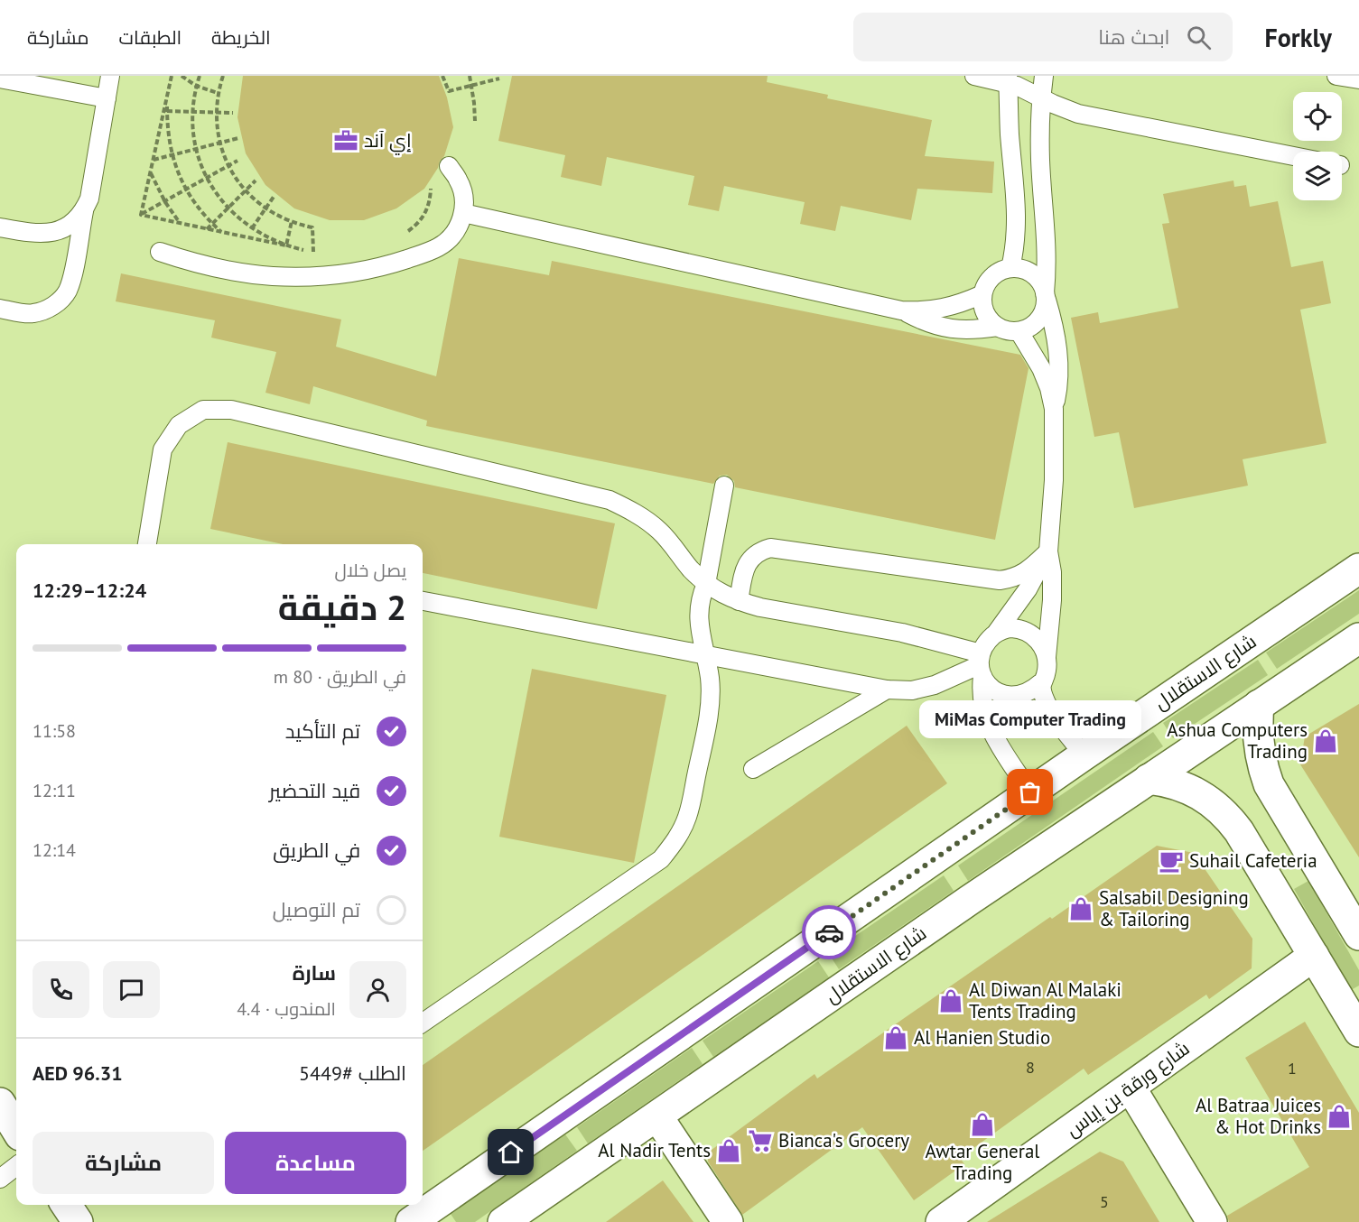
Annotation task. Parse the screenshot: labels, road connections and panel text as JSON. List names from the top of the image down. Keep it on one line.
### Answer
{"streets":{"main road":["شارع الاستقلال","شارع ورقة بن إياس"]},"places":{"office":["إي آند"],"shop":["Ashua Computers Trading","Salsabil Designing & Tailoring","Al Diwan Al Malaki Tents Trading","Al Hanien Studio","Al Batraa Juices & Hot Drinks","Awtar General Trading","Al Nadir Tents"],"other":["MiMas Computer Trading"],"cafe":["Suhail Cafeteria"],"supermarket":["Bianca's Grocery"]},"house_numbers":["8","1","5"],"page":{"header":"Forkly","search":"ابحث هنا","nav":["الخريطة","الطبقات","مشاركة"],"heading":["2 دقيقة","يصل خلال","12:24–12:29"],"panel":["سارة","المندوب · 4.4","الطلب #5449","AED 96.31"],"bar":"في الطريق · 80 m","bubble":"MiMas Computer Trading","list":[["تم التأكيد","11:58"],["قيد التحضير","12:11"],["في الطريق","12:14"],"تم التوصيل"],"buttons":["مساعدة","مشاركة"]}}
